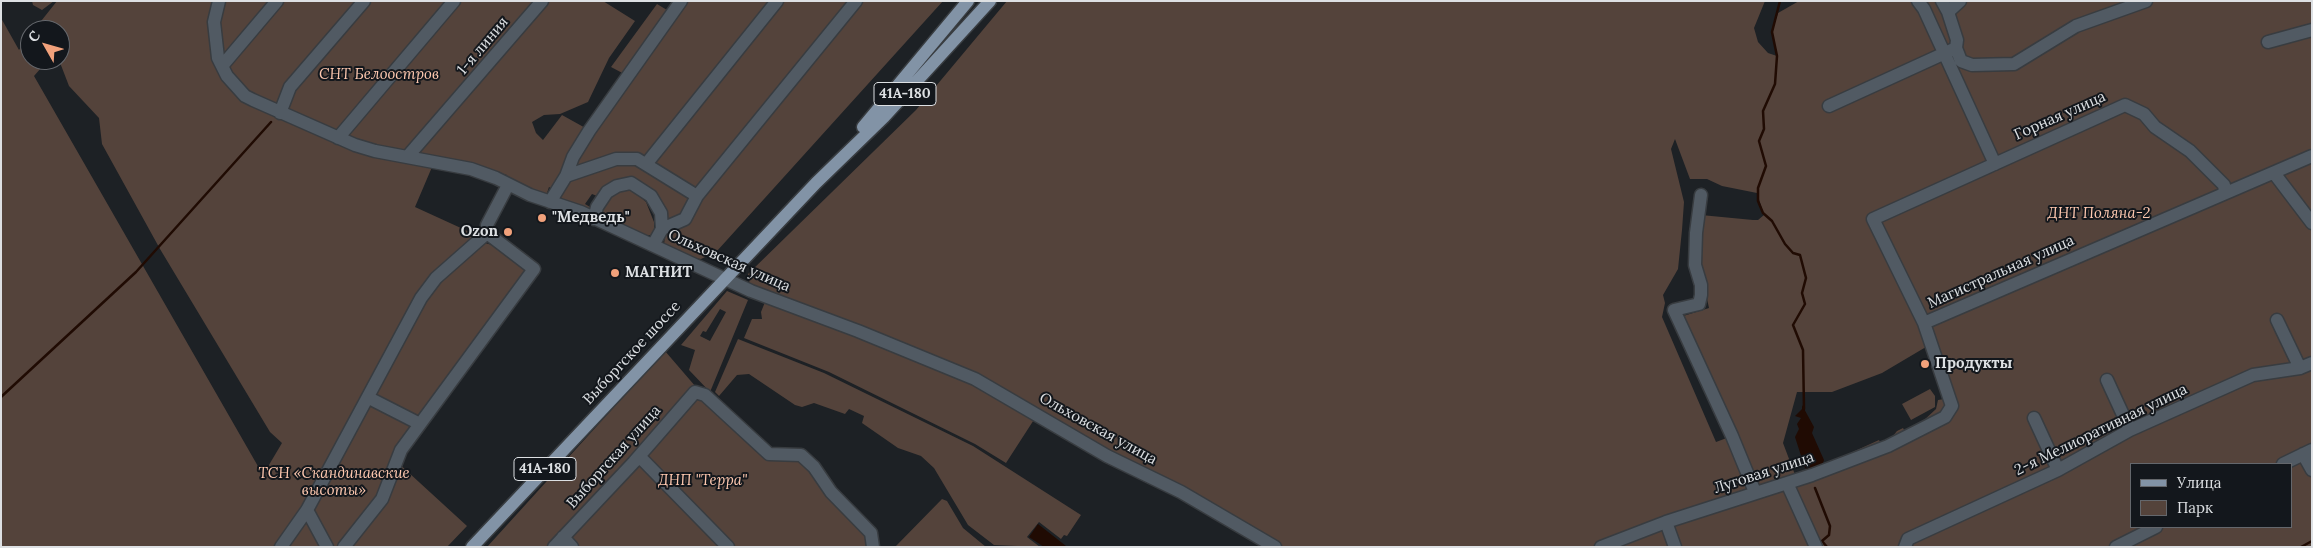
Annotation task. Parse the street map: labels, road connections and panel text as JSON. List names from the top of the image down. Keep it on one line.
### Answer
{"streets":{"main road":["41А-180","Выборгское шоссе"],"street":["1-я линия","Горная улица","Ольховская улица","Магистральная улица","2-я Мелиоративная улица","Выборгская улица","Луговая улица"]},"crossings":[["1-я линия","Ольховская улица"],["Горная улица","Магистральная улица"],["Горная улица","Луговая улица"],["Ольховская улица","Выборгское шоссе"],["Магистральная улица","Луговая улица"]],"parks":["СНТ Белоостров","ДНТ Поляна-2","ТСН «Скандинавские высоты»","ДНП \"Терра\""],"places":["\"Медведь\"","Ozon","МАГНИТ","Продукты"],"legend":["Улица","Парк"],"north":"top left"}
